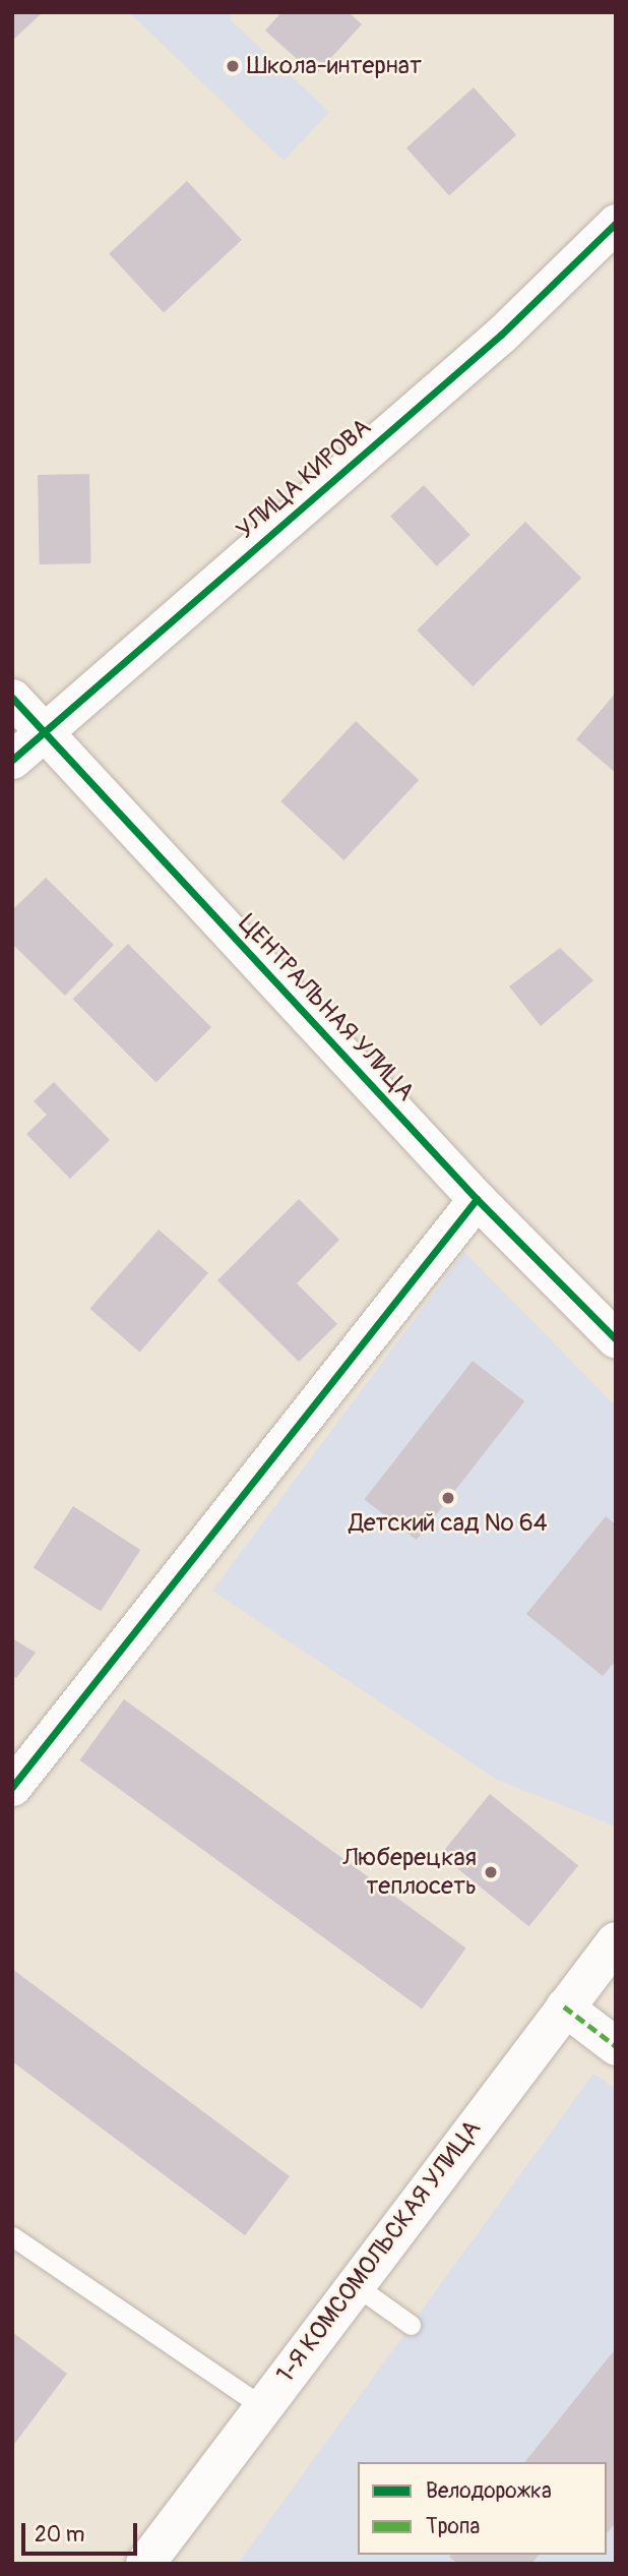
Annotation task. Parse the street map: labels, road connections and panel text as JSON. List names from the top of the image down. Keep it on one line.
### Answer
{"streets":{"main road":["1-Я КОМСОМОЛЬСКАЯ УЛИЦА"],"street":["УЛИЦА КИРОВА","ЦЕНТРАЛЬНАЯ УЛИЦА"]},"crossings":[["УЛИЦА КИРОВА","ЦЕНТРАЛЬНАЯ УЛИЦА"]],"places":["Школа-интернат","Детский сад № 64","Люберецкая теплосеть"],"legend":["Велодорожка","Тропа"],"scale_bar":"20 m"}
